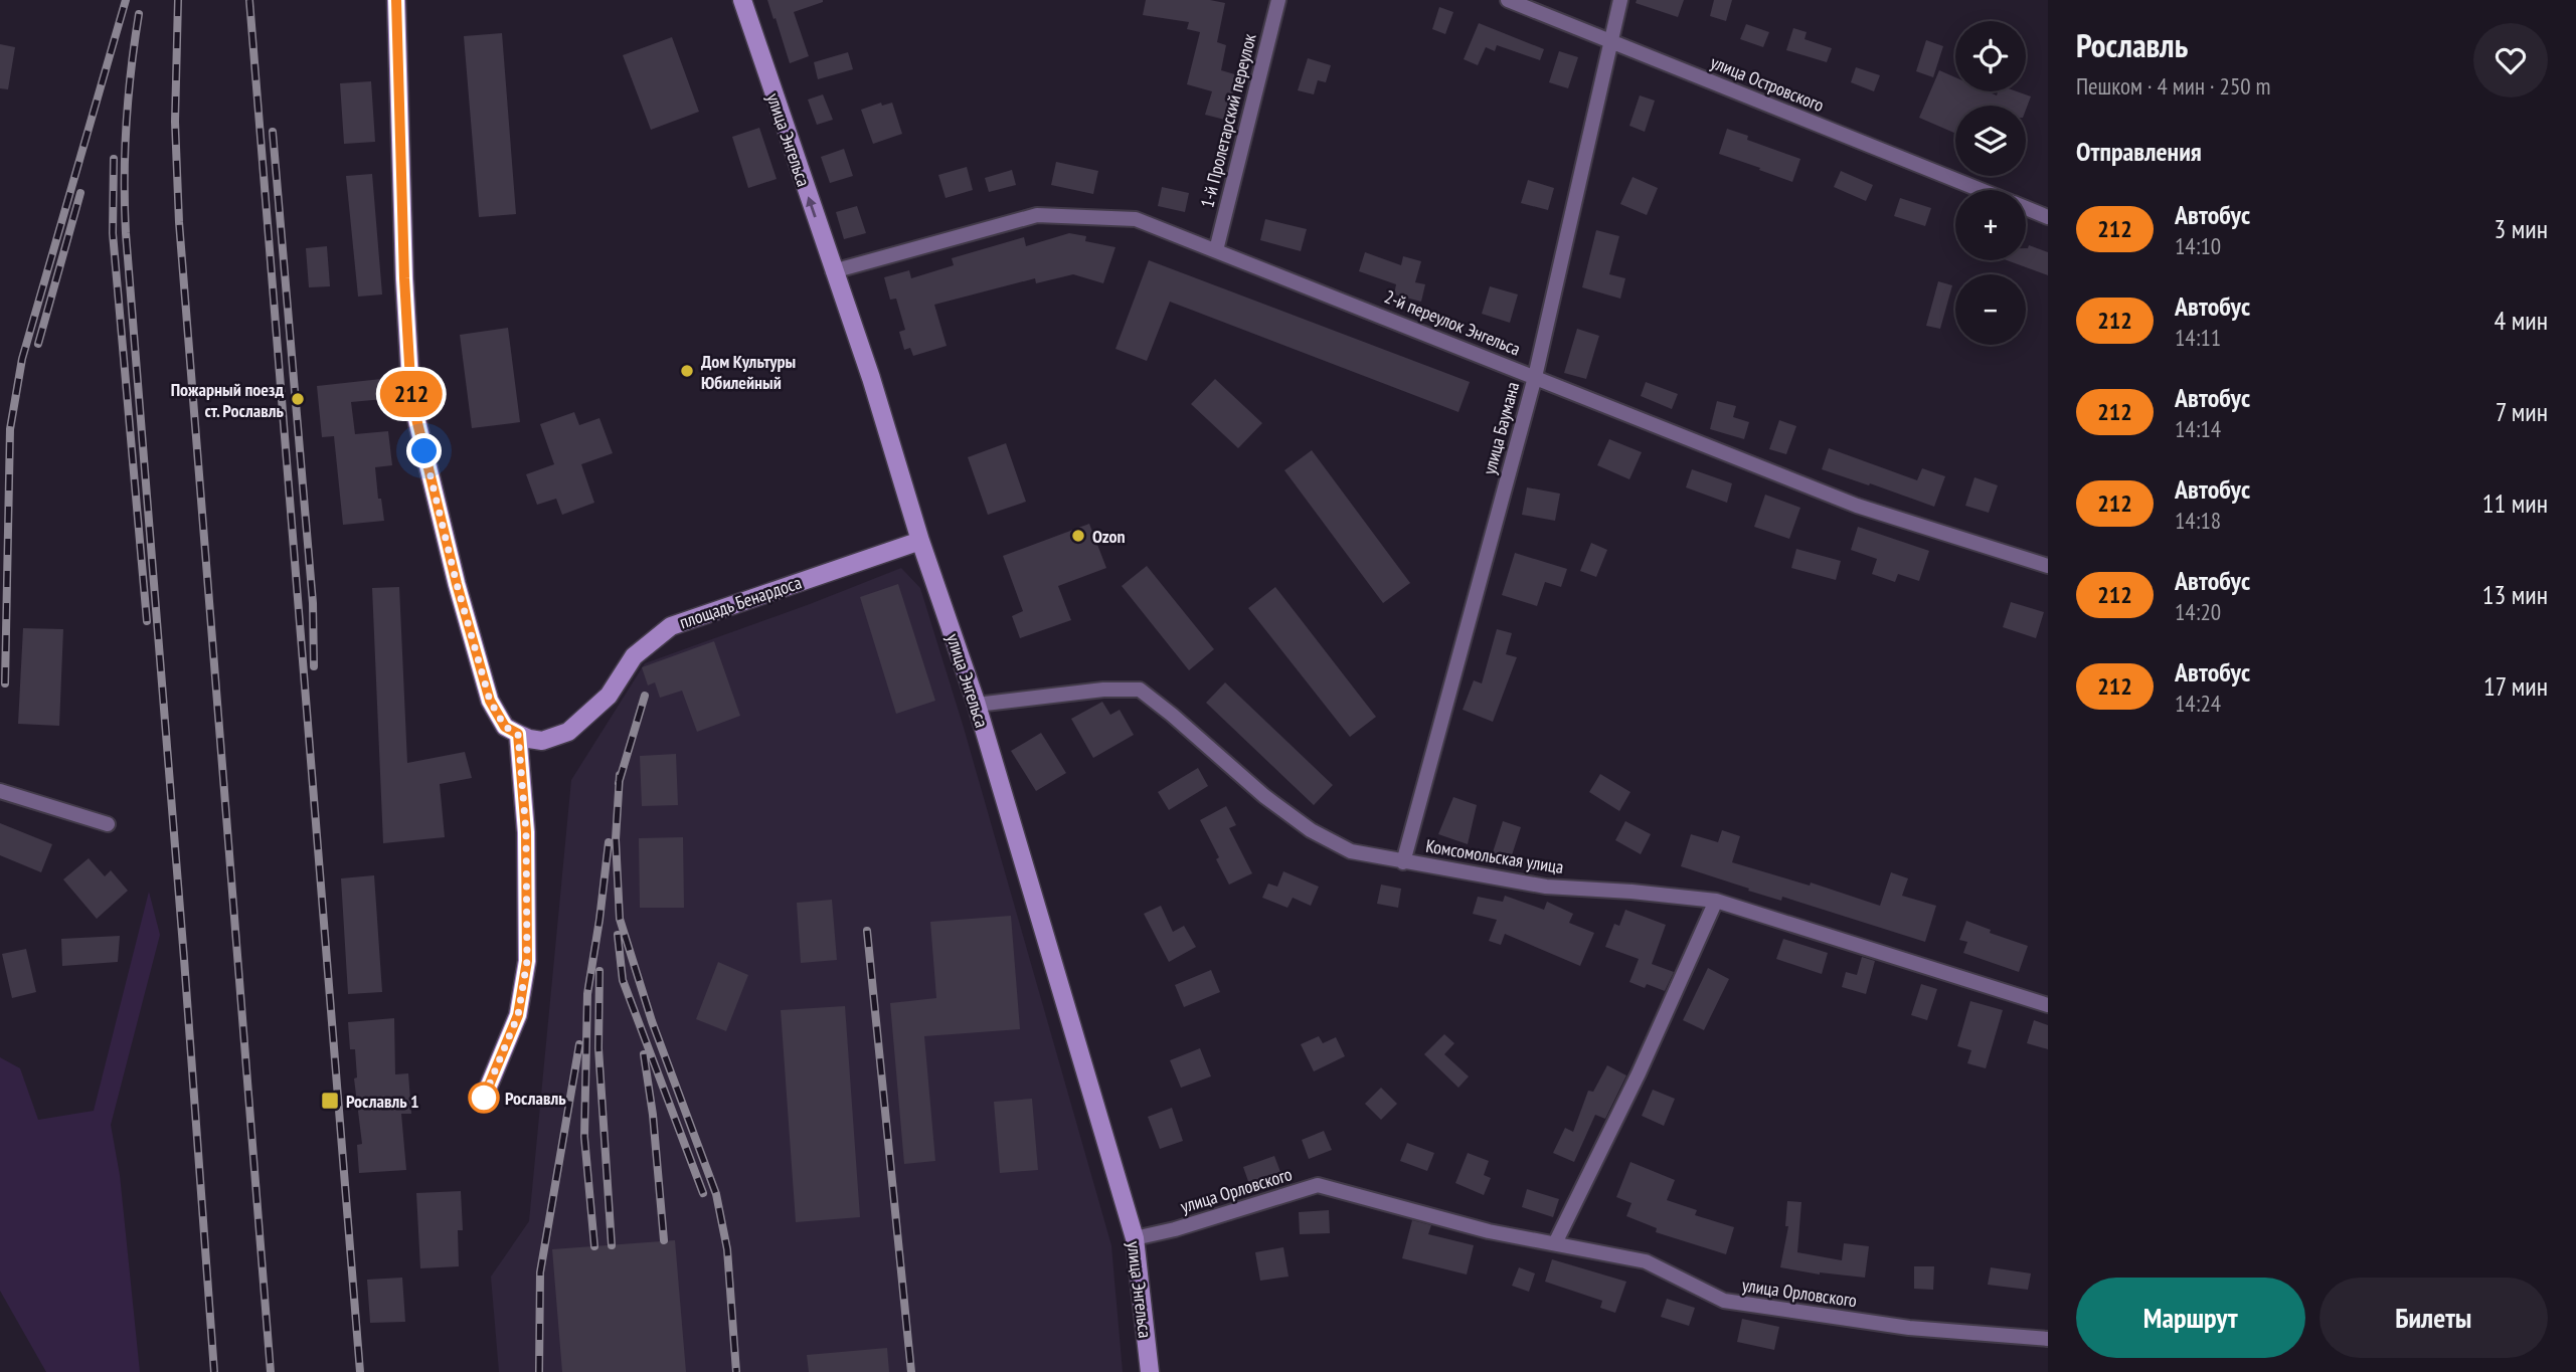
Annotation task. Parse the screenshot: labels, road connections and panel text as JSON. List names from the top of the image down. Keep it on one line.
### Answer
{"streets":{"street":["улица Островского","1-й Пролетарский переулок","улица Энгельса","2-й переулок Энгельса","улица Баумана","площадь Бенардоса","Комсомольская улица","улица Орловского"]},"crossings":[["улица Островского","улица Баумана"],["1-й Пролетарский переулок","2-й переулок Энгельса"],["улица Энгельса","2-й переулок Энгельса"],["улица Энгельса","площадь Бенардоса"],["улица Энгельса","Комсомольская улица"],["улица Энгельса","улица Орловского"],["2-й переулок Энгельса","улица Баумана"],["улица Баумана","Комсомольская улица"]],"places":{"other":["Дом Культуры Юбилейный","Пожарный поезд ст. Рославль","Ozon","Рославль"],"transit":["Рославль 1"]},"lines":["bus line 212"],"page":{"on_map":"212","heading":[["Рославль","Пешком · 4 мин · 250 m"],"Отправления"],"map_buttons":["+","−"],"list":[{"mark":"212","name":"Автобус","note":"14:10","value":"3 мин"},{"mark":"212","name":"Автобус","note":"14:11","value":"4 мин"},{"mark":"212","name":"Автобус","note":"14:14","value":"7 мин"},{"mark":"212","name":"Автобус","note":"14:18","value":"11 мин"},{"mark":"212","name":"Автобус","note":"14:20","value":"13 мин"},{"mark":"212","name":"Автобус","note":"14:24","value":"17 мин"}],"buttons":["Маршрут","Билеты"]}}
